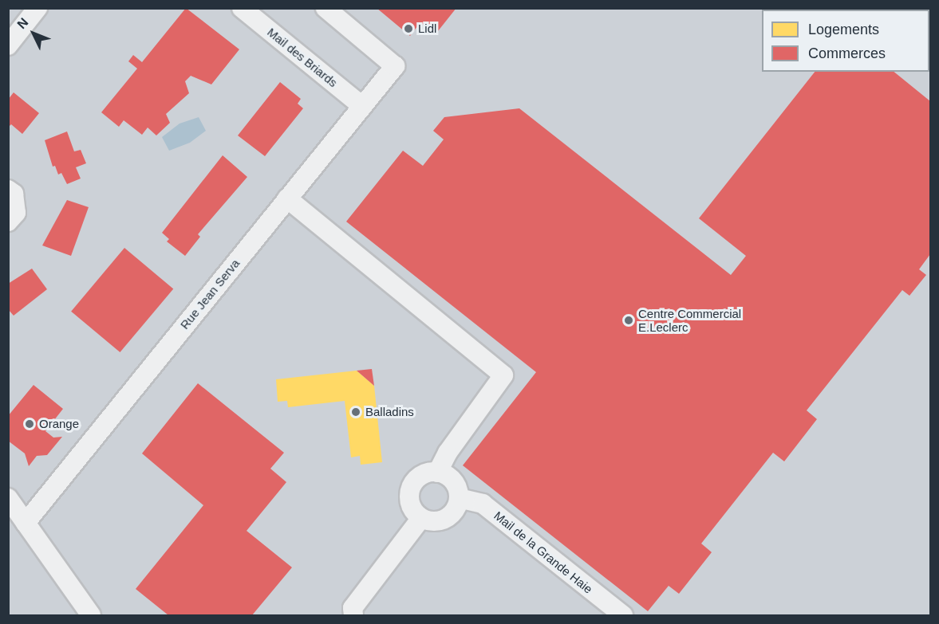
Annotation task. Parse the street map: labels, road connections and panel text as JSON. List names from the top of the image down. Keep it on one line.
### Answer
{"streets":{"street":["Mail des Briards","Rue Jean Serva","Mail de la Grande Haie"]},"crossings":[["Mail des Briards","Rue Jean Serva"]],"places":["Lidl","Centre Commercial E.Leclerc","Balladins","Orange"],"legend":["Logements","Commerces"],"north":"top left"}
